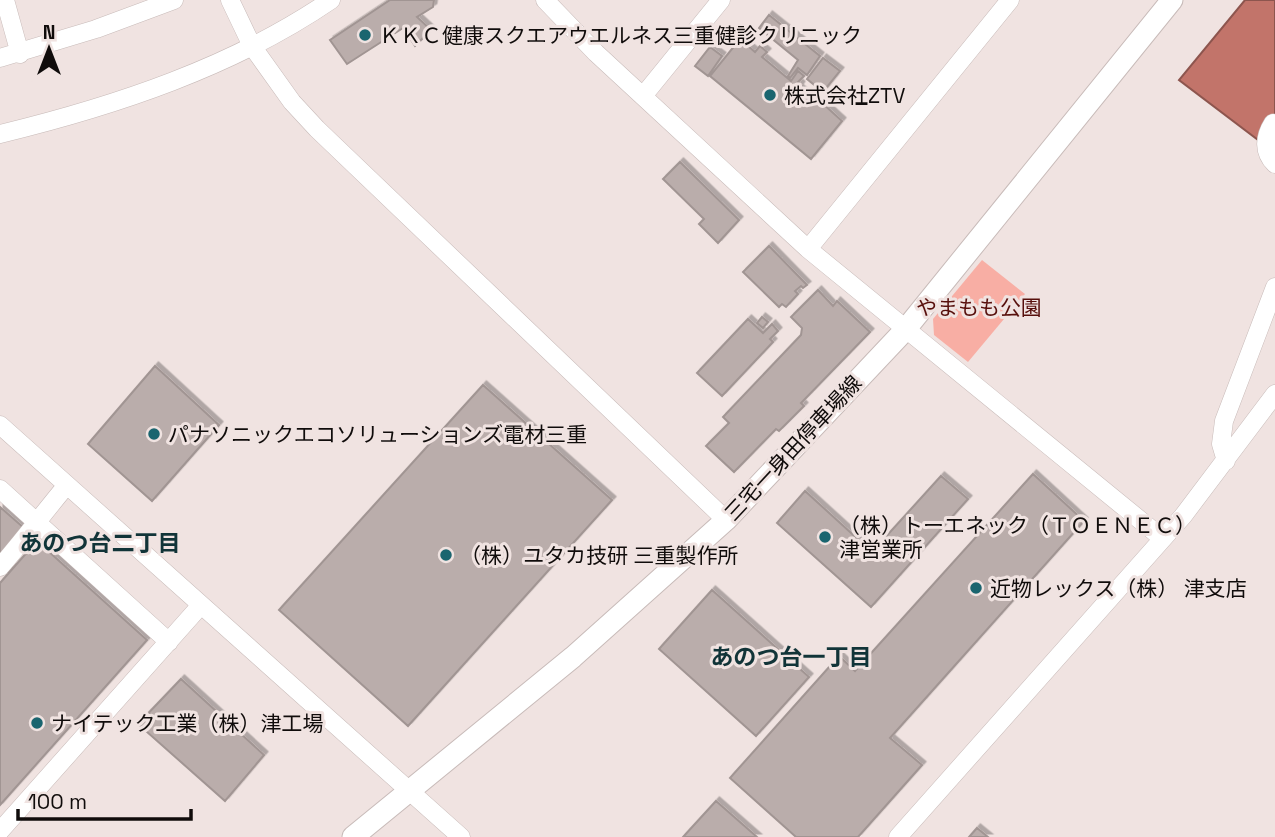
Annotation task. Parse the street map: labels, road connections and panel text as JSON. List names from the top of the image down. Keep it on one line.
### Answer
{"streets":{"main road":["三宅一身田停車場線"]},"districts":["あのつ台二丁目","あのつ台一丁目"],"parks":["やまもも公園"],"places":["ＫＫＣ健康スクエアウエルネス三重健診クリニック","株式会社ZTV","パナソニックエコソリューションズ電材三重","（株）トーエネック（ＴＯＥＮＥＣ） 津営業所","（株）ユタカ技研 三重製作所","近物レックス（株） 津支店","ナイテック工業（株）津工場"],"scale_bar":"100 m","north":"top"}
